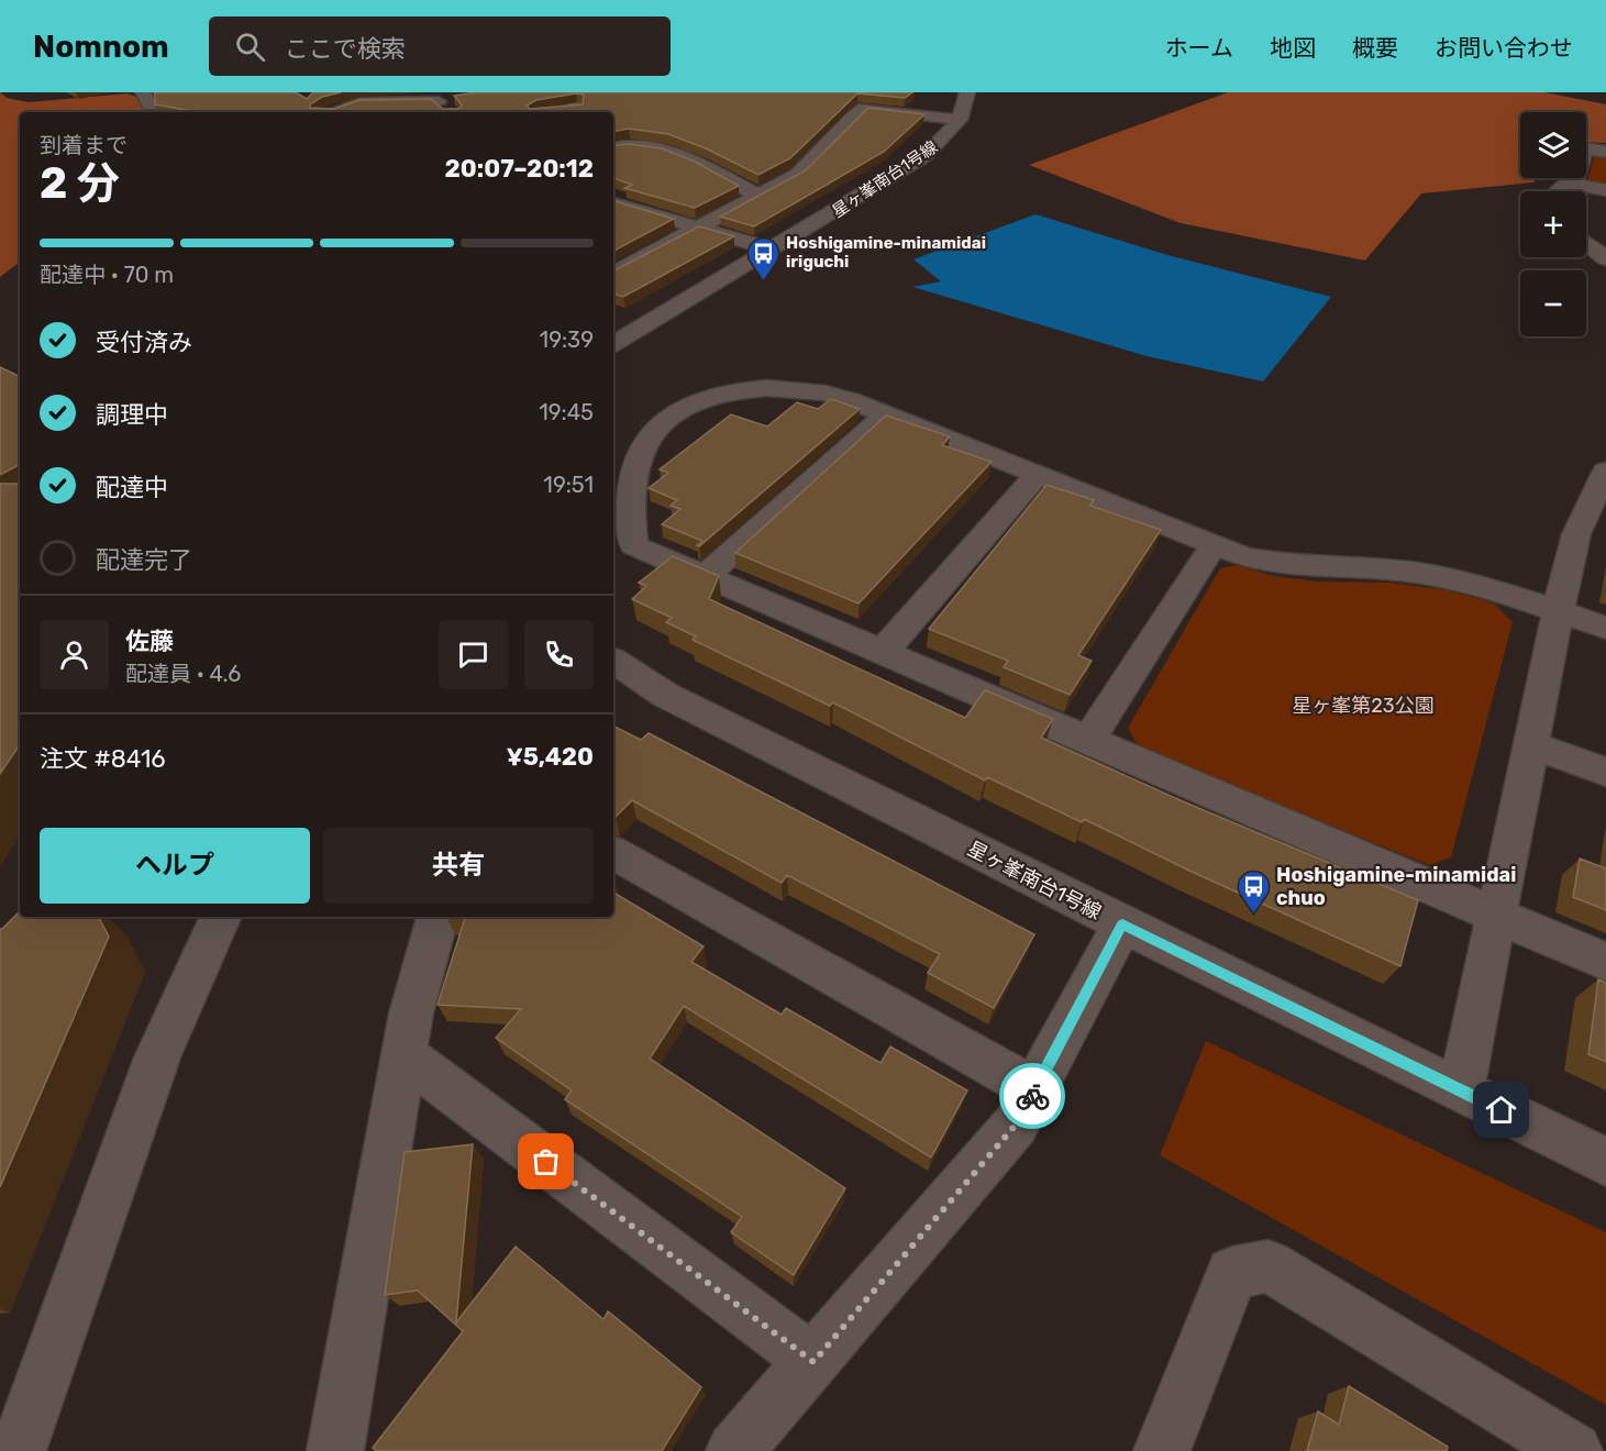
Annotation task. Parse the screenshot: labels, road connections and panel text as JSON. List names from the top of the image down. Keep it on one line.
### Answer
{"streets":{"street":["星ヶ峯南台1号線"]},"parks":["星ヶ峯第23公園"],"places":{"bus stop":["Hoshigamine-minamidai iriguchi","Hoshigamine-minamidai chuo"]},"page":{"header":"Nomnom","search":"ここで検索","nav":["ホーム","地図","概要","お問い合わせ"],"map_buttons":["+","−"],"heading":["2 分","到着まで","20:07–20:12"],"panel":["佐藤","配達員 · 4.6","注文 #8416","¥5,420"],"bar":"配達中 · 70 m","list":[["受付済み","19:39"],["調理中","19:45"],["配達中","19:51"],"配達完了"],"buttons":["ヘルプ","共有"]}}
